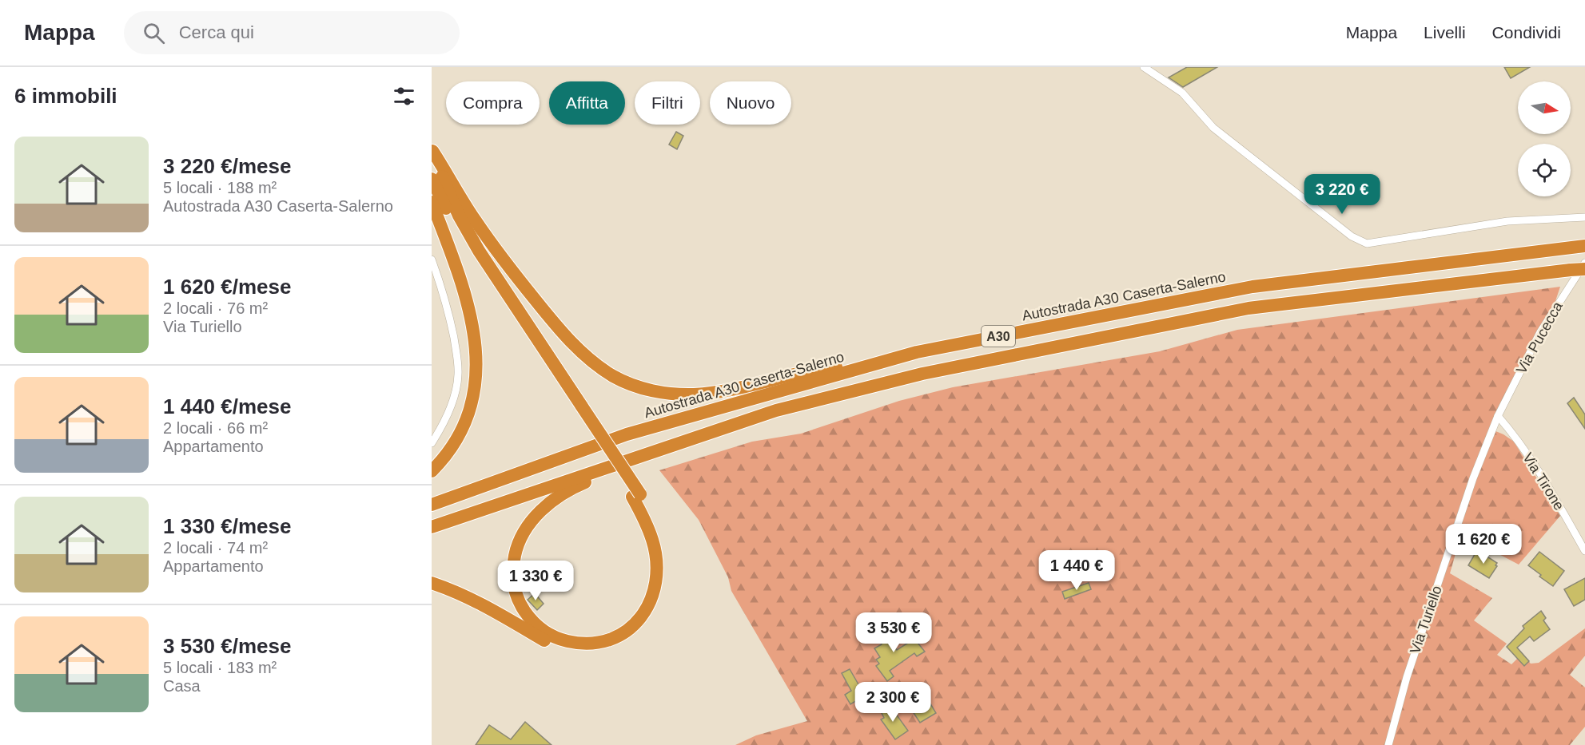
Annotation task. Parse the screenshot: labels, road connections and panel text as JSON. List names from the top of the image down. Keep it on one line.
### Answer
{"streets":{"highway":["Autostrada A30 Caserta-Salerno","A30"],"street":["Via Pucecca","Via Tirone","Via Turiello"]},"crossings":[["Via Pucecca","Via Tirone"],["Via Pucecca","Via Turiello"],["Via Tirone","Via Turiello"]],"north":"right","page":{"header":"Mappa","search":"Cerca qui","nav":["Mappa","Livelli","Condividi"],"heading":"6 immobili","chip":["Compra","Affitta","Filtri","Nuovo"],"list":[{"name":"3 220 €/mese","note":"5 locali · 188 m² · Autostrada A30 Caserta-Salerno"},{"name":"1 620 €/mese","note":"2 locali · 76 m² · Via Turiello"},{"name":"1 440 €/mese","note":"2 locali · 66 m² · Appartamento"},{"name":"1 330 €/mese","note":"2 locali · 74 m² · Appartamento"},{"name":"3 530 €/mese","note":"5 locali · 183 m² · Casa"}],"price":["3 220 €","1 620 €","1 440 €","1 330 €","3 530 €","2 300 €"]}}
